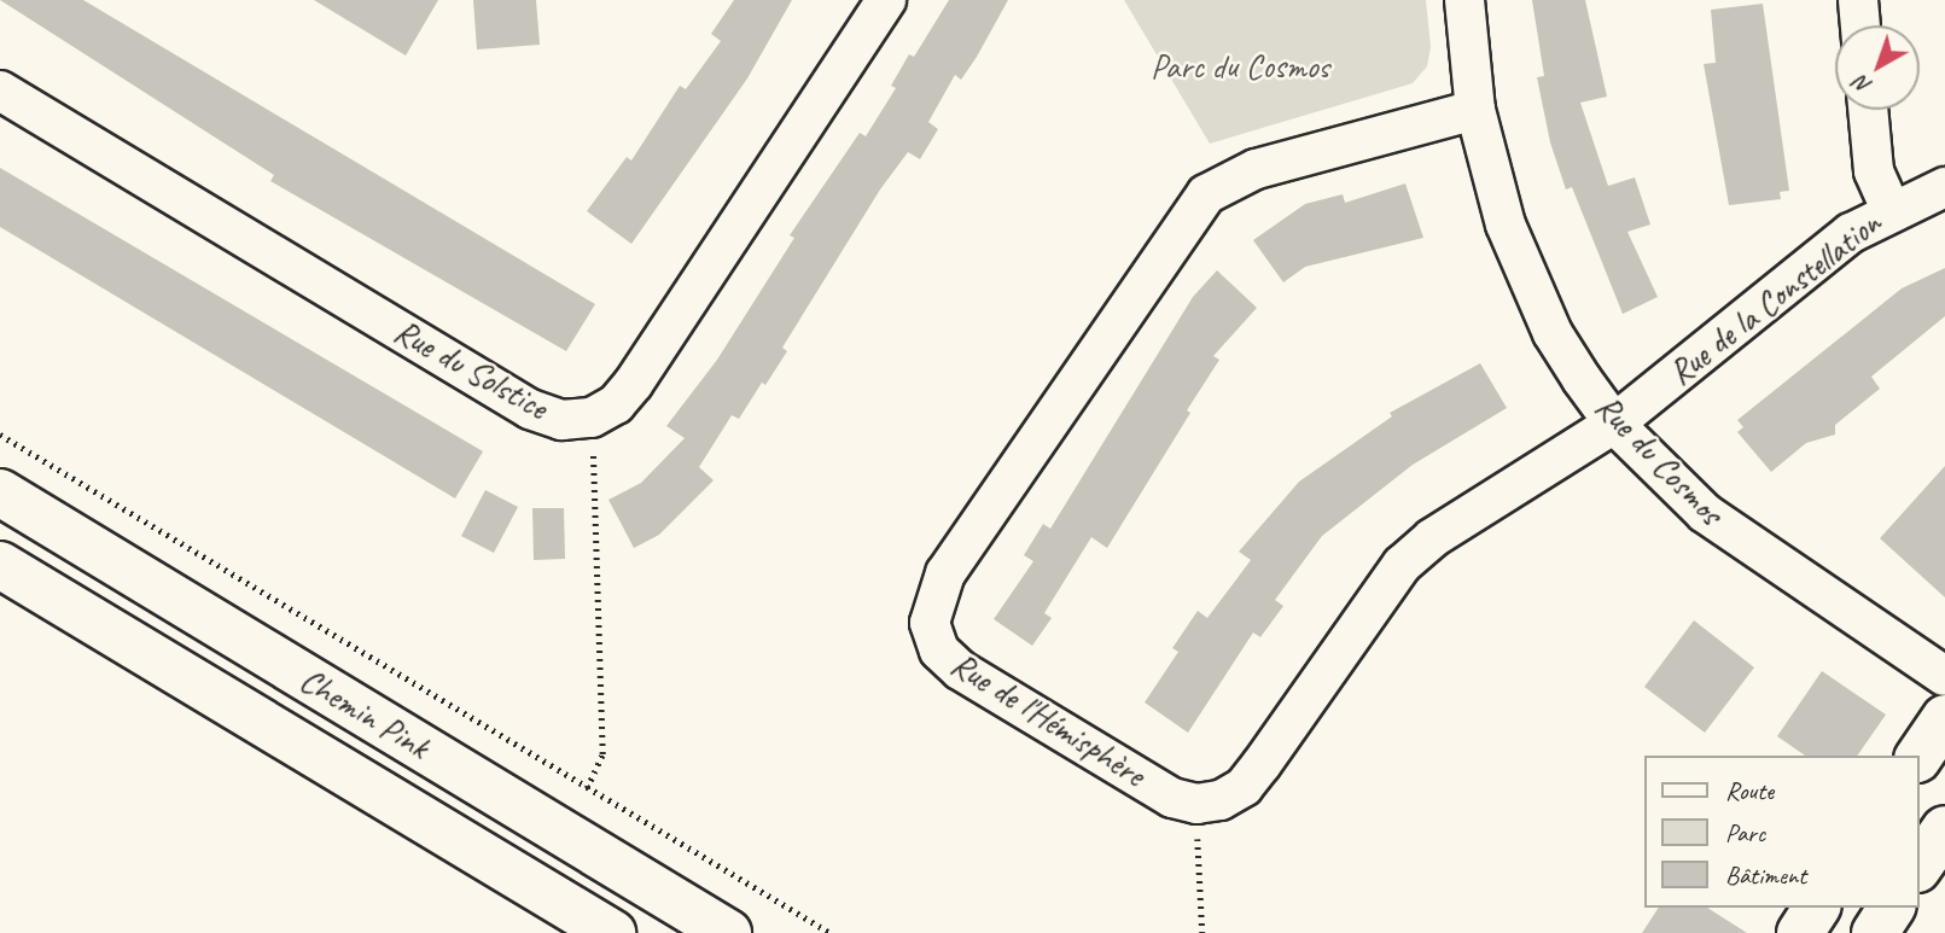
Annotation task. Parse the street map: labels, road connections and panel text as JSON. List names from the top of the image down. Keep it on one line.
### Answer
{"streets":{"main road":["Chemin Pink"],"street":["Rue de la Constellation","Rue du Solstice","Rue du Cosmos","Rue de l'Hémisphère"]},"crossings":[["Rue de la Constellation","Rue du Cosmos"],["Rue du Cosmos","Rue de l'Hémisphère"]],"parks":["Parc du Cosmos"],"legend":["Route","Parc","Bâtiment"],"north":"bottom left"}
